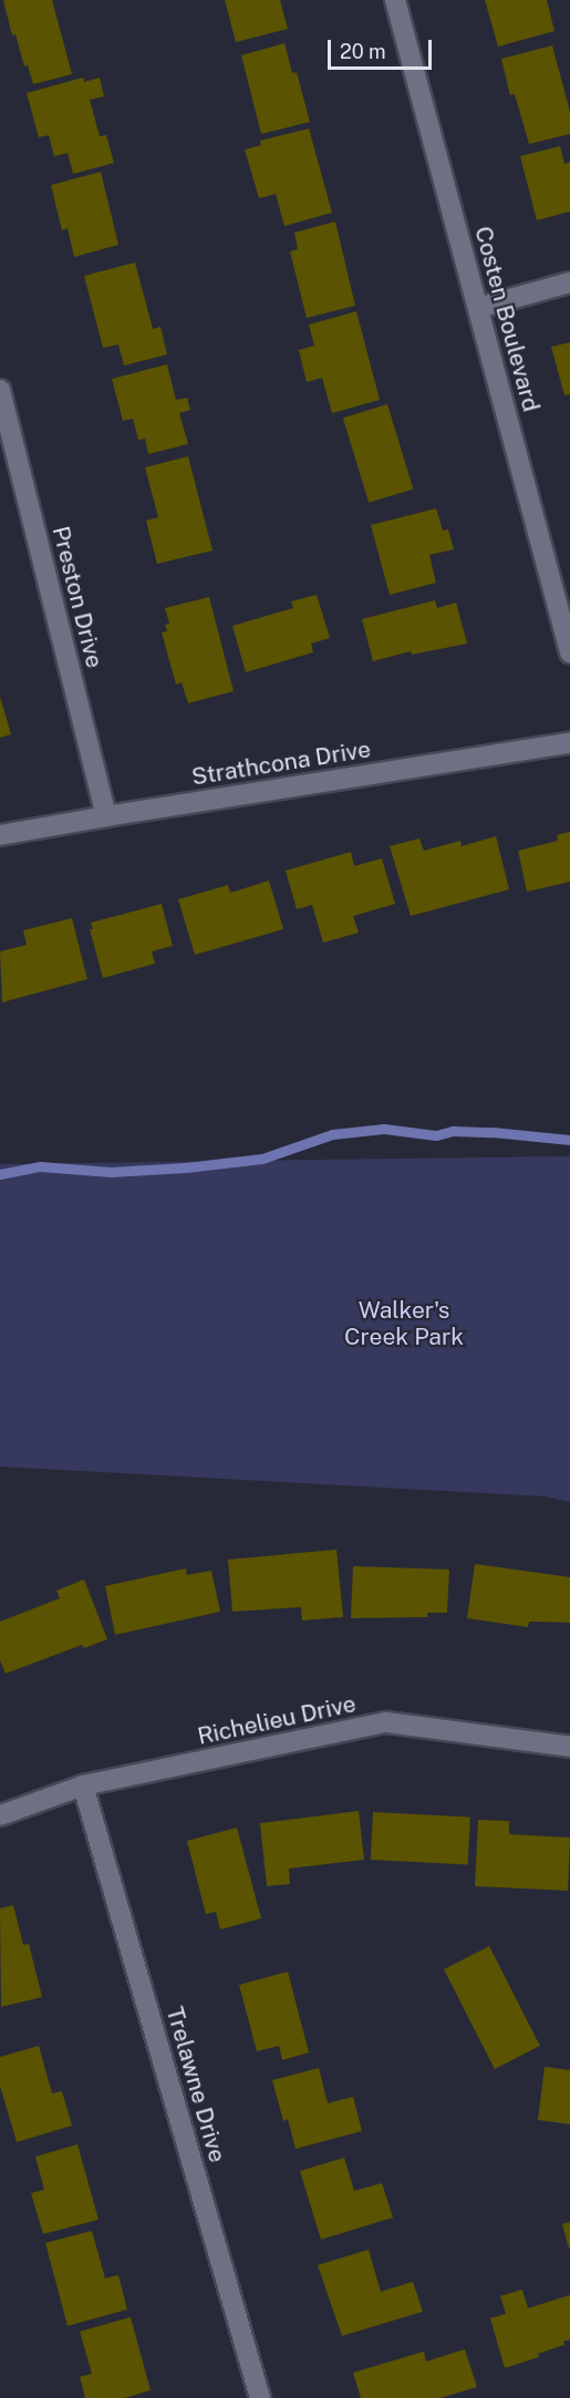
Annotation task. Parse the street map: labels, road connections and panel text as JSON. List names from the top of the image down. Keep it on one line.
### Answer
{"streets":{"street":["Costen Boulevard","Preston Drive","Strathcona Drive","Richelieu Drive","Trelawne Drive"]},"crossings":[["Preston Drive","Strathcona Drive"],["Richelieu Drive","Trelawne Drive"]],"parks":["Walker's Creek Park"],"scale_bar":"20 m"}
